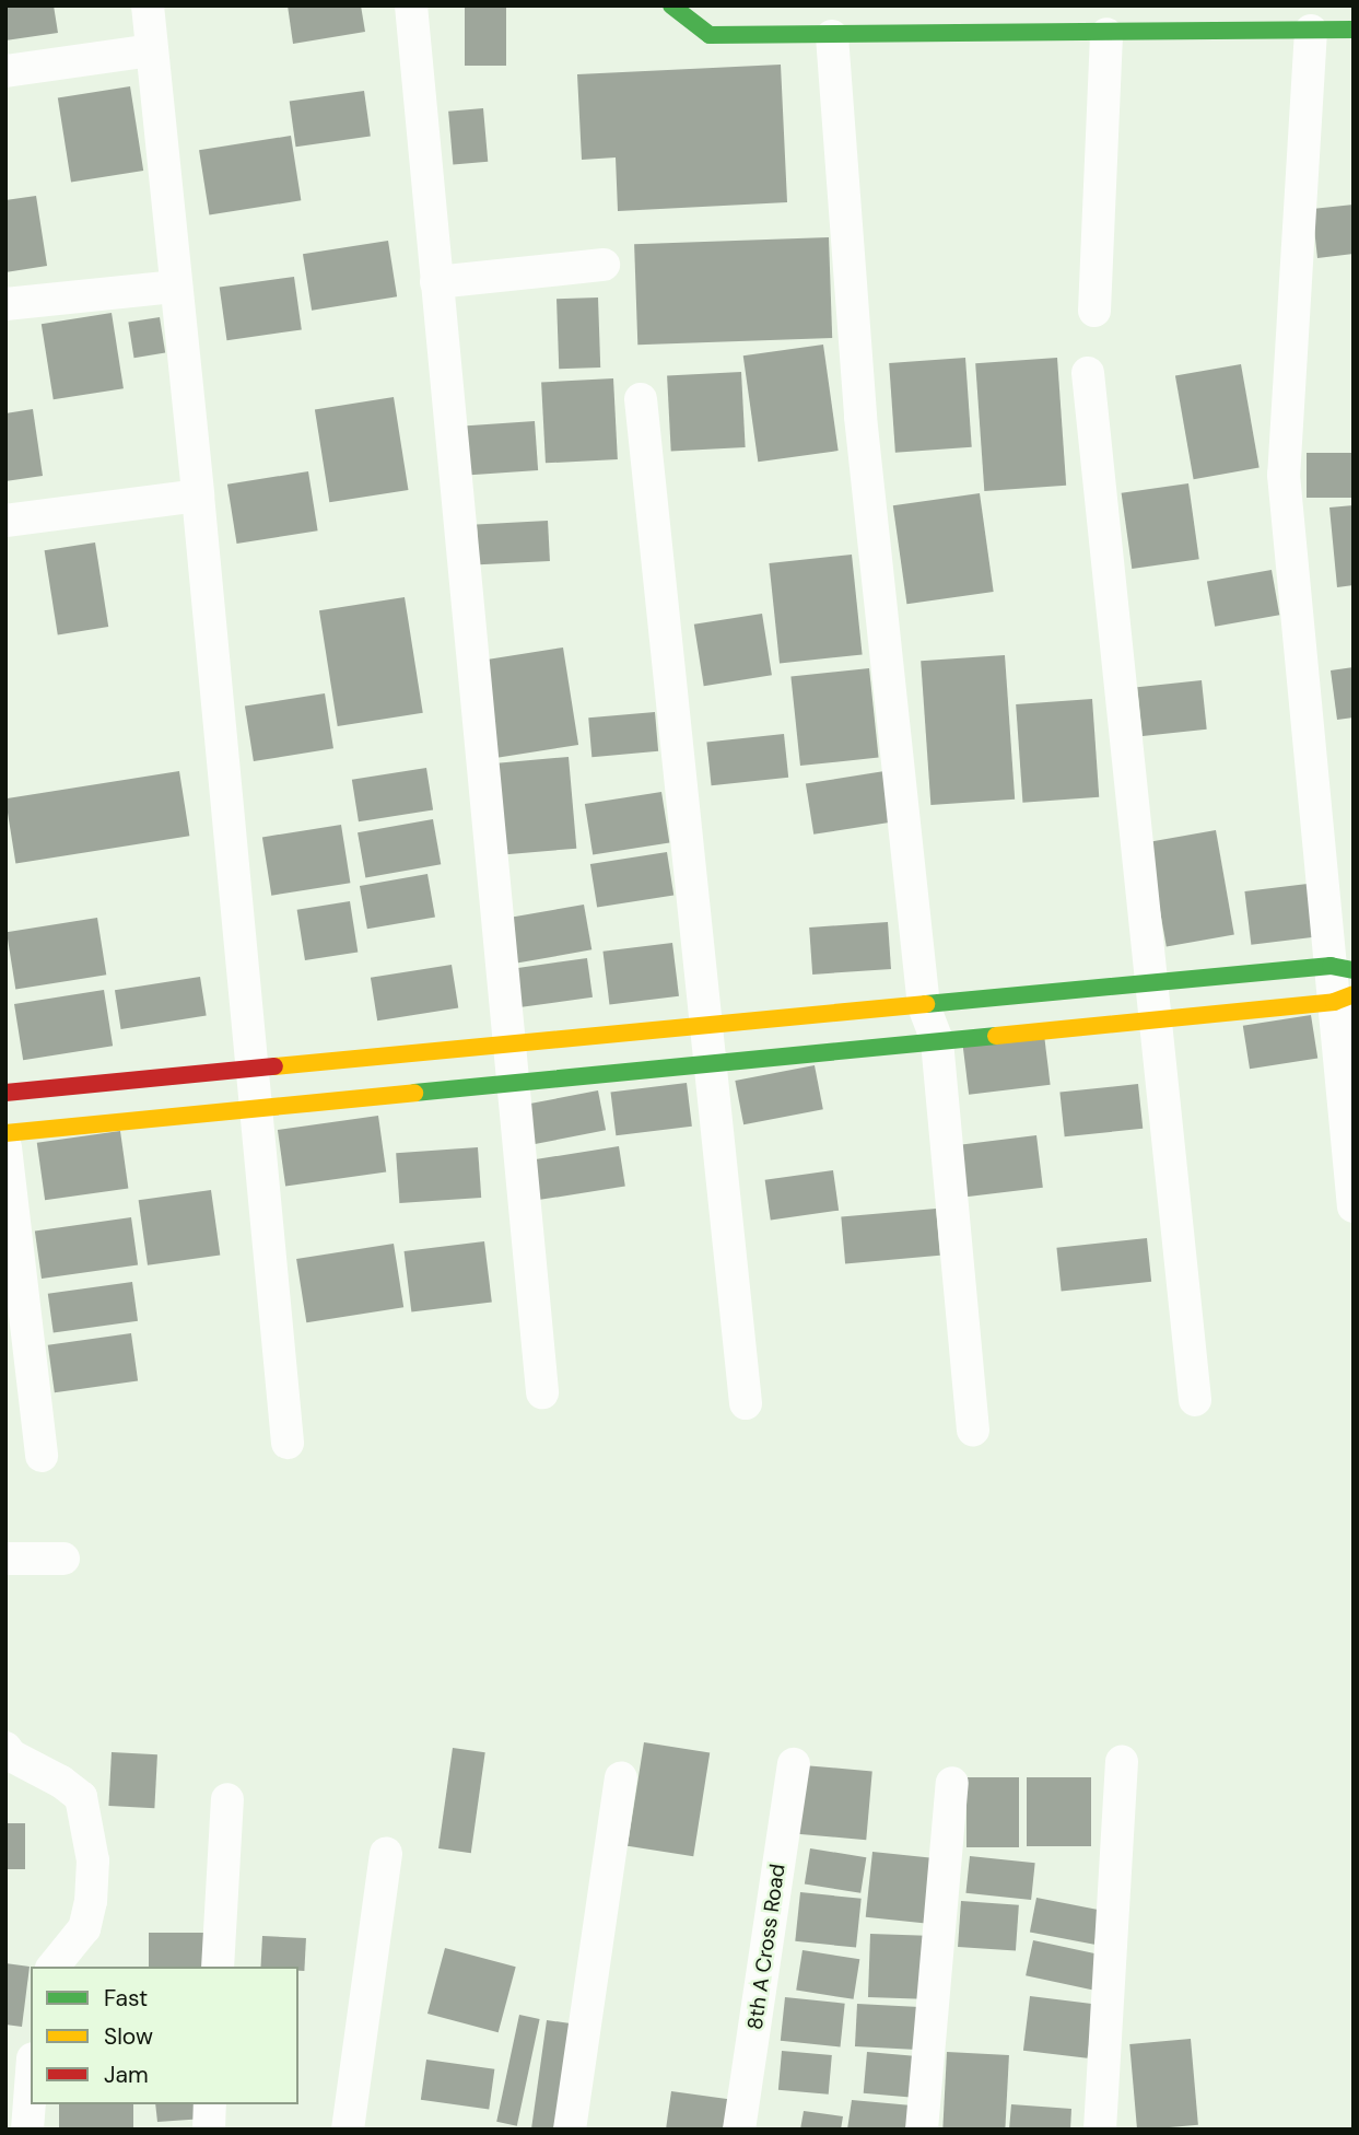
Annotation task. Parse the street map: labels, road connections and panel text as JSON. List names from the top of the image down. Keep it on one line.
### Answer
{"streets":{"street":["8th A Cross Road"]},"legend":["Fast","Slow","Jam"]}
